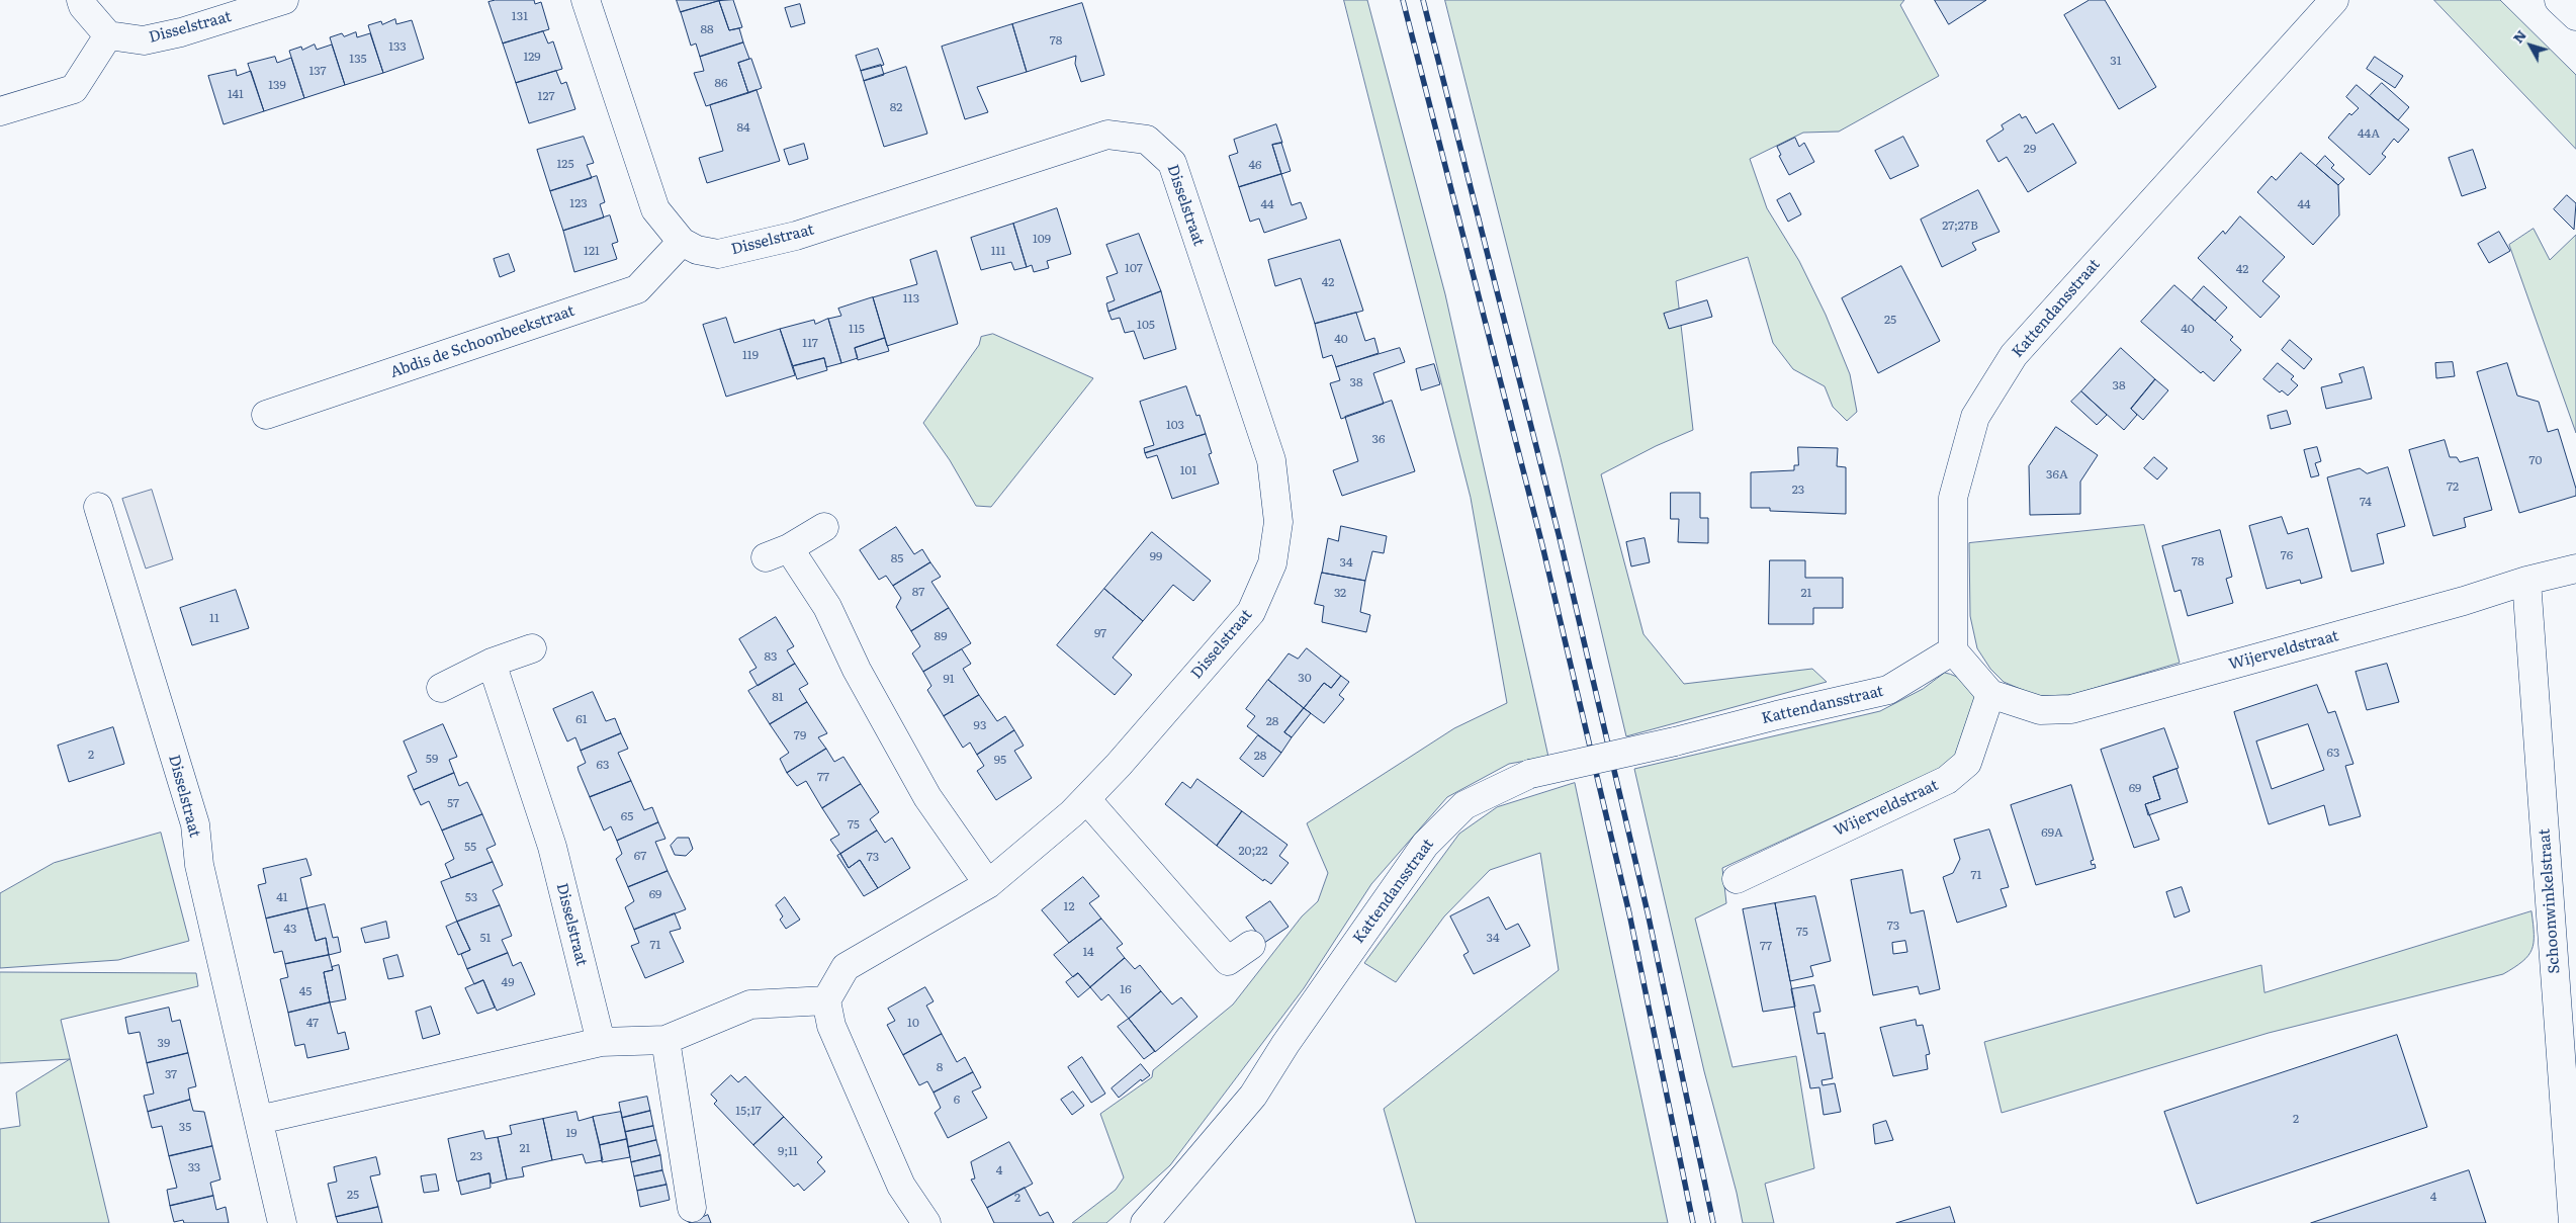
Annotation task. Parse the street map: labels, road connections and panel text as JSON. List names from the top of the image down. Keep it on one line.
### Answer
{"streets":{"main road":["Disselstraat","Kattendansstraat","Abdis de Schoonbeekstraat","Wijerveldstraat","Schoonwinkelstraat"]},"crossings":[["Disselstraat","Abdis de Schoonbeekstraat"],["Wijerveldstraat","Schoonwinkelstraat"]],"house_numbers":["131","88","78","133","129","135","31","137","86","139","141","127","82","84","44A","29","125","46","123","44","44","27;27B","109","121","111","107","42","42","113","25","105","115","40","40","117","119","38","38","103","36","70","101","36A","72","23","74","76","99","85","78","34","87","32","21","11","97","89","83","30","91","81","61","28","93","79","63","2","28","59","95","63","77","69","57","65","75","69A","55","20;22","67","73","71","69","41","53","12","73","43","75","51","34","71","77","14","49","16","45","47","10","39","8","37","6","15;17","2","35","19","21","9;11","23","33","4","25","4","2"],"north":"top left"}
